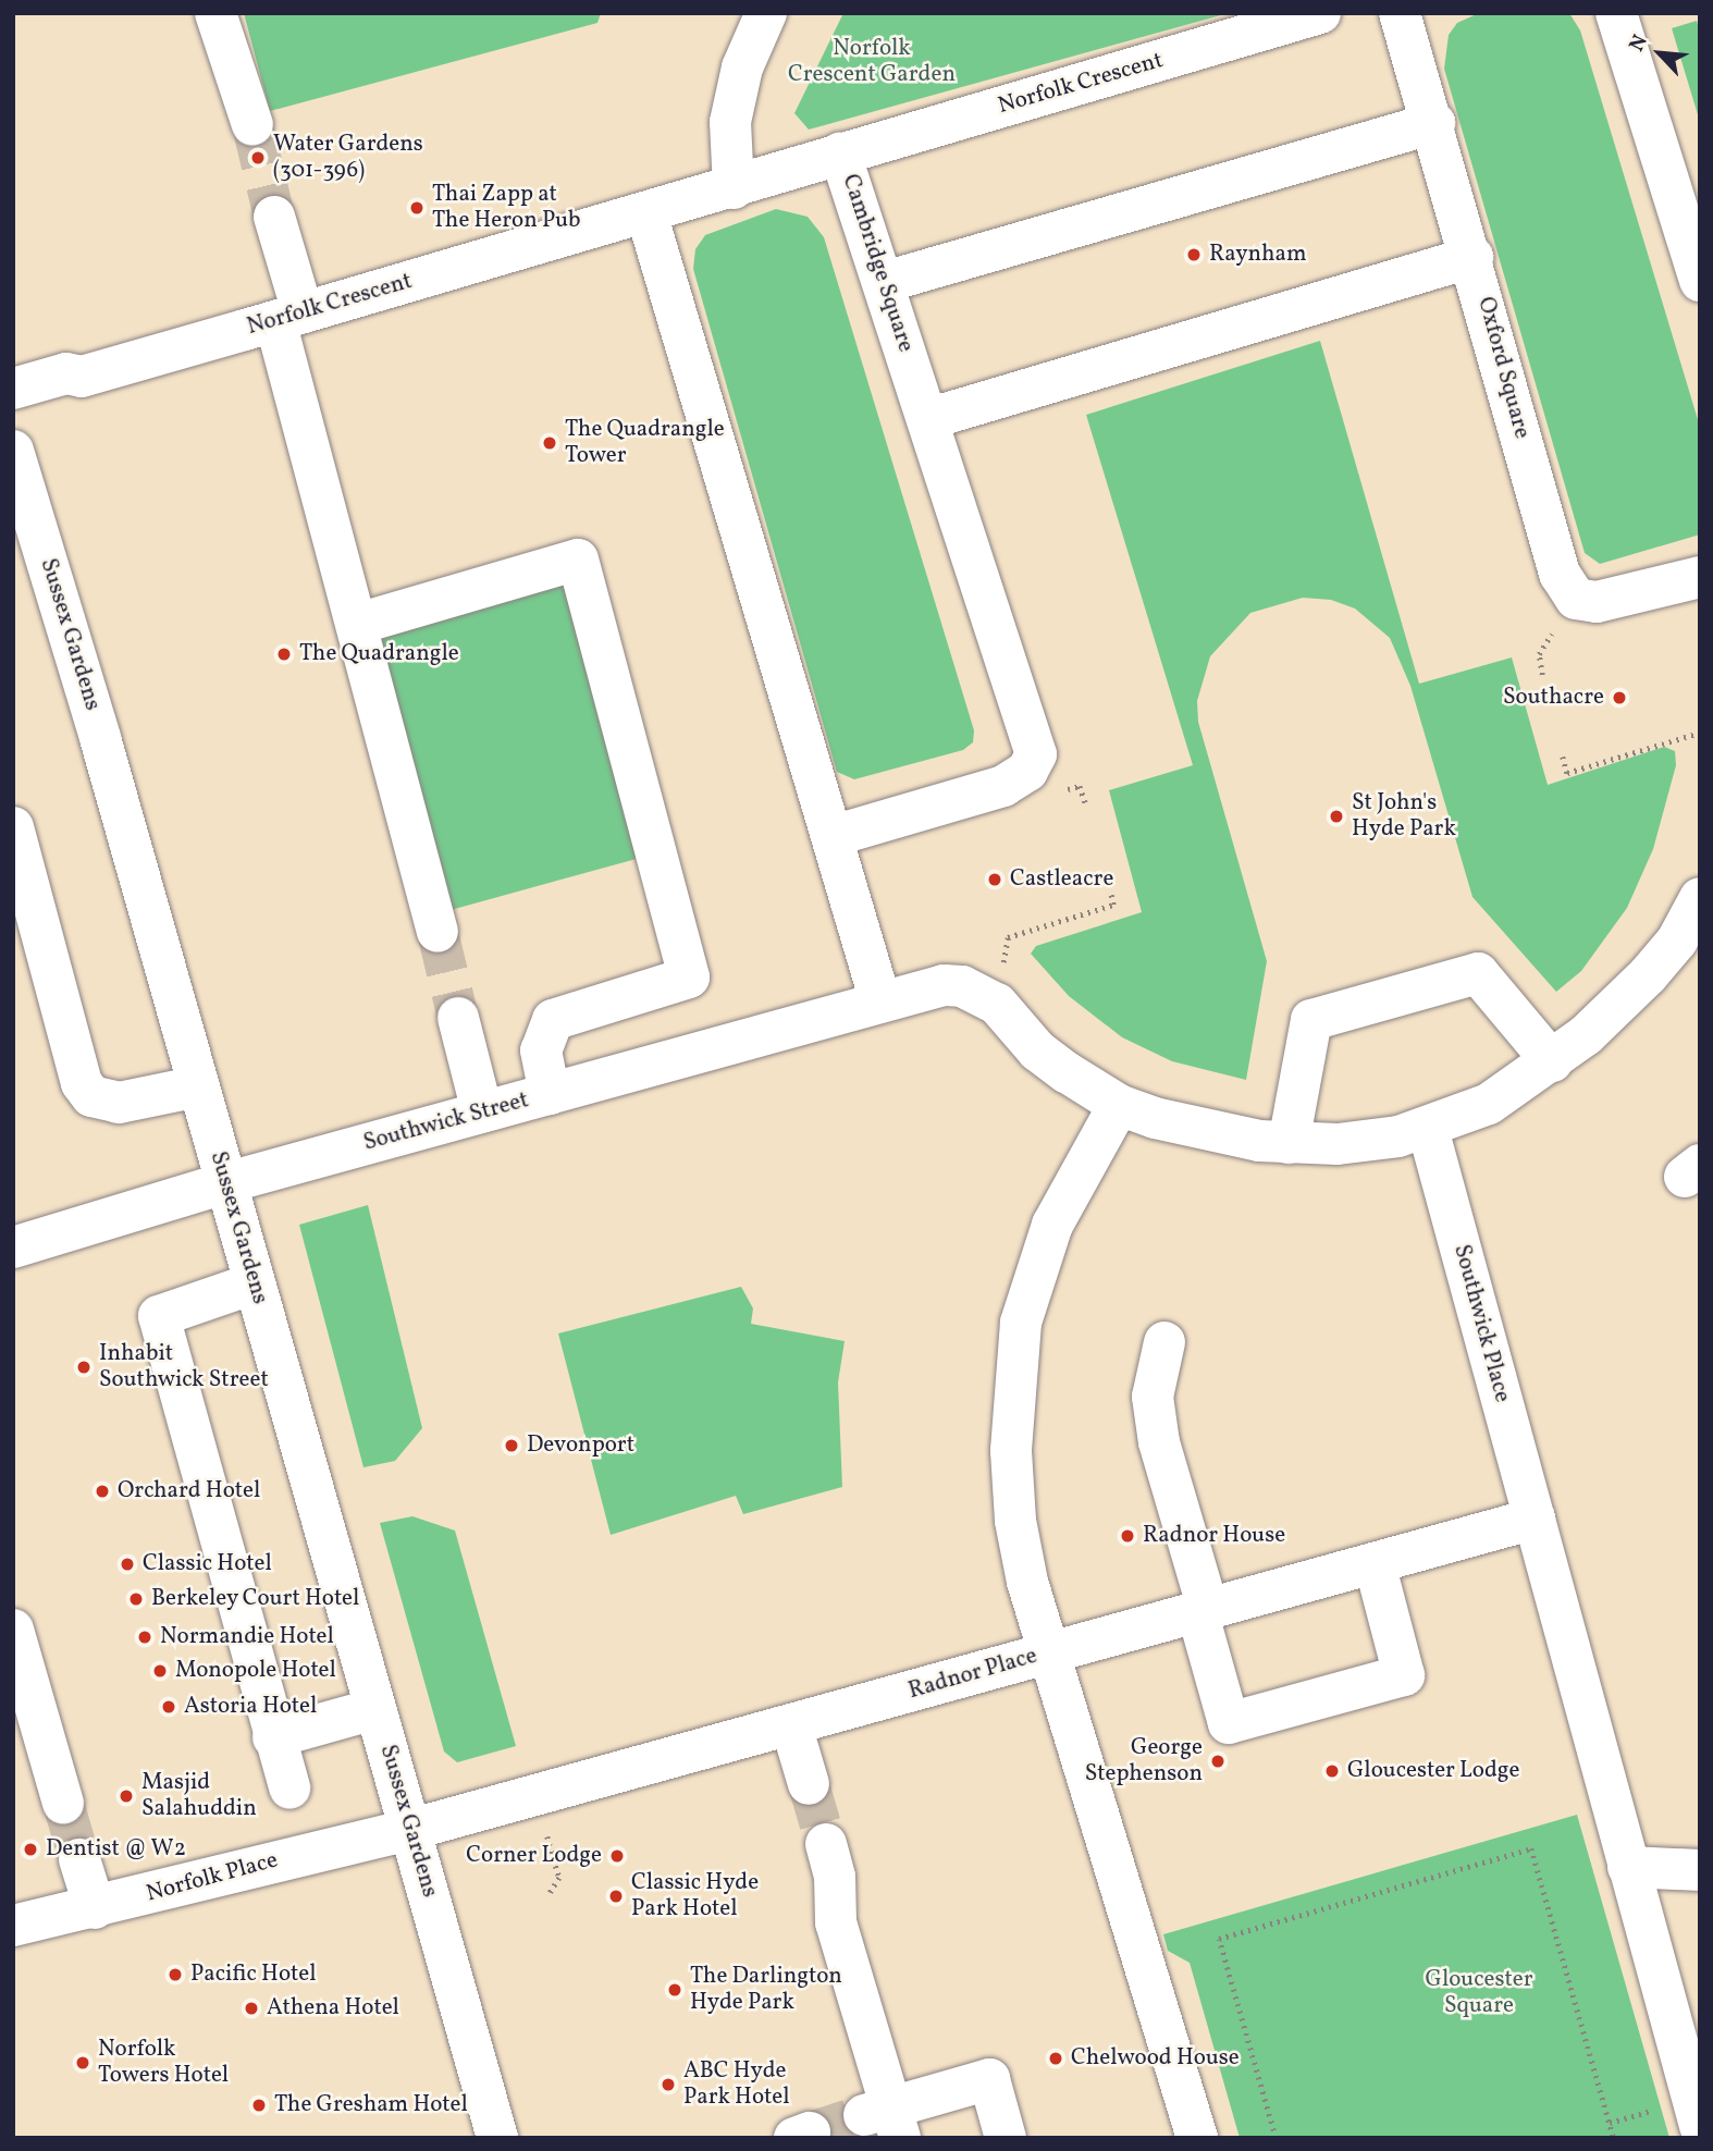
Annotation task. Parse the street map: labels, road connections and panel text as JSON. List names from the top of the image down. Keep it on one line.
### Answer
{"streets":{"street":["Norfolk Crescent","Cambridge Square","Oxford Square","Sussex Gardens","Southwick Street","Southwick Place","Radnor Place","Norfolk Place"]},"crossings":[["Norfolk Crescent","Cambridge Square"],["Sussex Gardens","Southwick Street"],["Sussex Gardens","Radnor Place"],["Sussex Gardens","Norfolk Place"],["Southwick Place","Radnor Place"],["Radnor Place","Norfolk Place"]],"parks":["Norfolk Crescent Garden","Gloucester Square"],"places":["Water Gardens (301-396)","Thai Zapp at The Heron Pub","Raynham","The Quadrangle Tower","The Quadrangle","Southacre","St John's Hyde Park","Castleacre","Inhabit Southwick Street","Devonport","Orchard Hotel","Radnor House","Classic Hotel","Berkeley Court Hotel","Normandie Hotel","Monopole Hotel","Astoria Hotel","George Stephenson","Gloucester Lodge","Masjid Salahuddin","Dentist @ W2","Corner Lodge","Classic Hyde Park Hotel","Pacific Hotel","The Darlington Hyde Park","Athena Hotel","Chelwood House","Norfolk Towers Hotel","ABC Hyde Park Hotel","The Gresham Hotel"],"north":"top left"}
